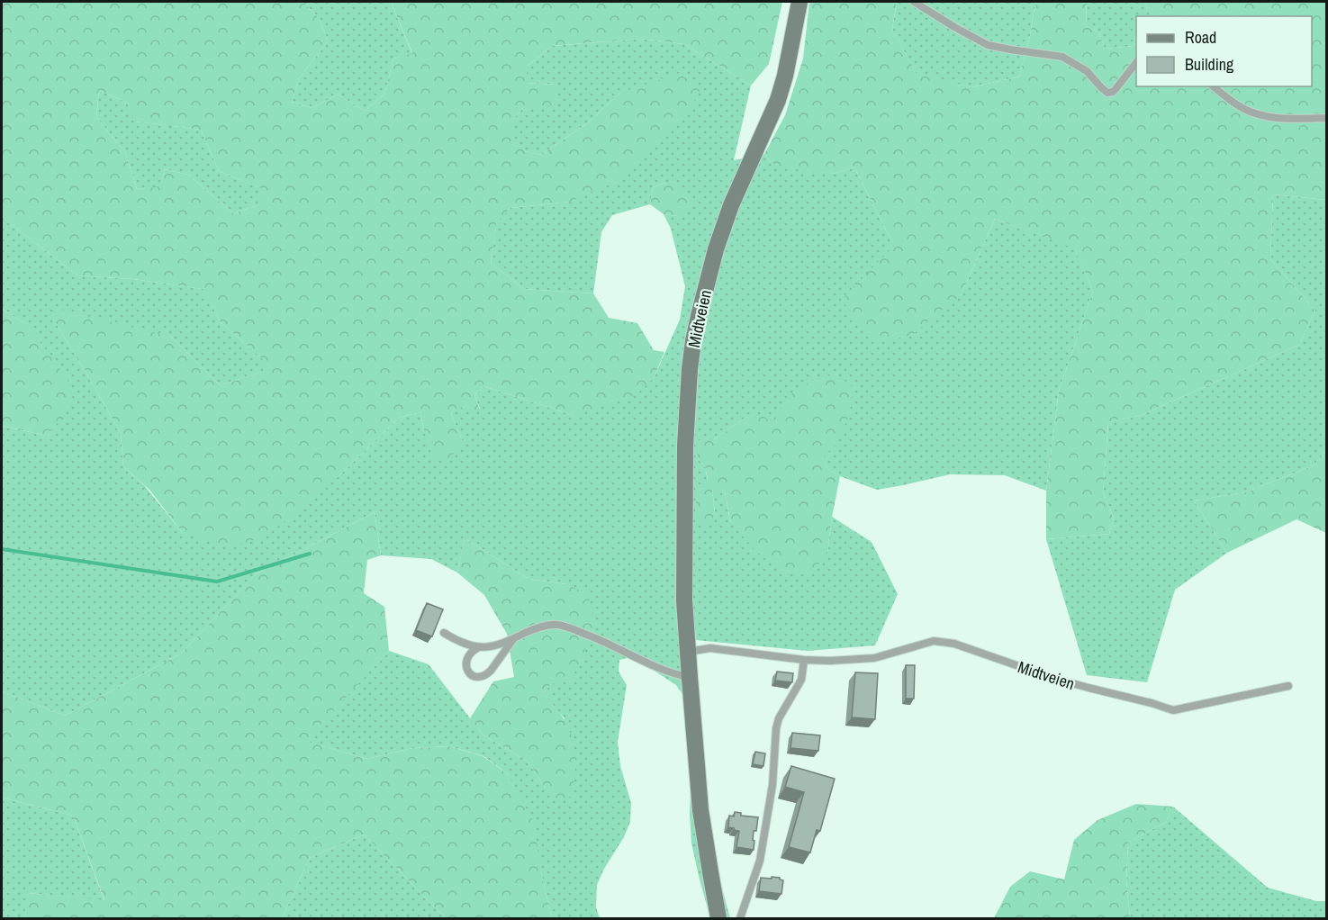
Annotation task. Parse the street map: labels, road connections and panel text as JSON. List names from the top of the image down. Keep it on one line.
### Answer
{"streets":{"main road":["Midtveien"]},"legend":["Road","Building"]}
